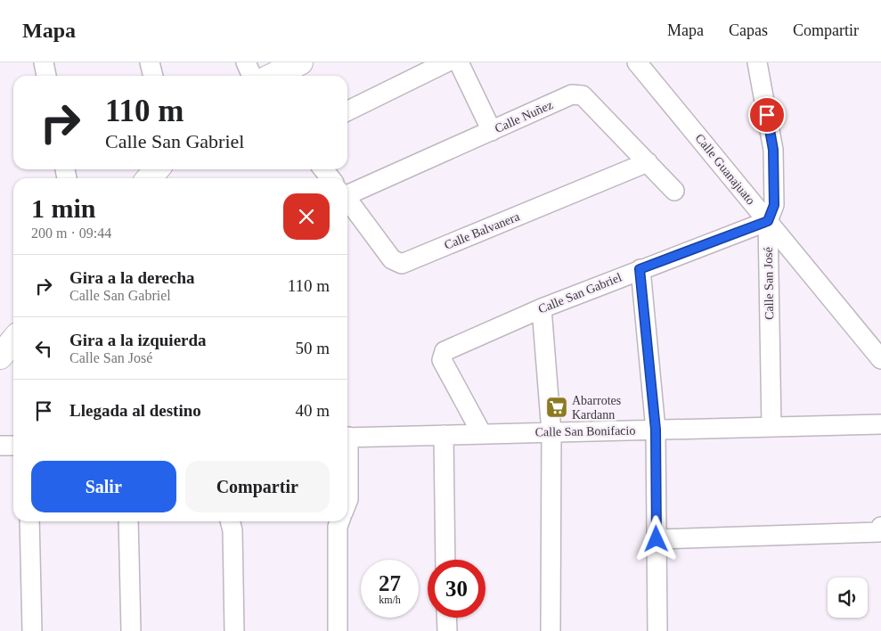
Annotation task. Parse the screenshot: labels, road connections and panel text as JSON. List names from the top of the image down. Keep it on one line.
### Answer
{"streets":{"street":["Calle Nuñez","Calle Guanajuato","Calle Balvanera","Calle San José","Calle San Gabriel","Calle San Bonifacio"]},"crossings":[["Calle Nuñez","Calle Balvanera"],["Calle Guanajuato","Calle San José"],["Calle Guanajuato","Calle San Gabriel"],["Calle San José","Calle San Gabriel"],["Calle San José","Calle San Bonifacio"],["Calle San Gabriel","Calle San Bonifacio"]],"places":{"supermarket":["Abarrotes Kardann"]},"page":{"header":"Mapa","nav":["Mapa","Capas","Compartir"],"turn":["110 m","Calle San Gabriel"],"heading":["1 min","200 m · 09:44"],"list":[{"name":"Gira a la derecha","note":"Calle San Gabriel","value":"110 m"},{"name":"Gira a la izquierda","note":"Calle San José","value":"50 m"},{"name":"Llegada al destino","value":"40 m"}],"buttons":["Salir","Compartir"],"speed":"27 km/h","limit":"30"}}
